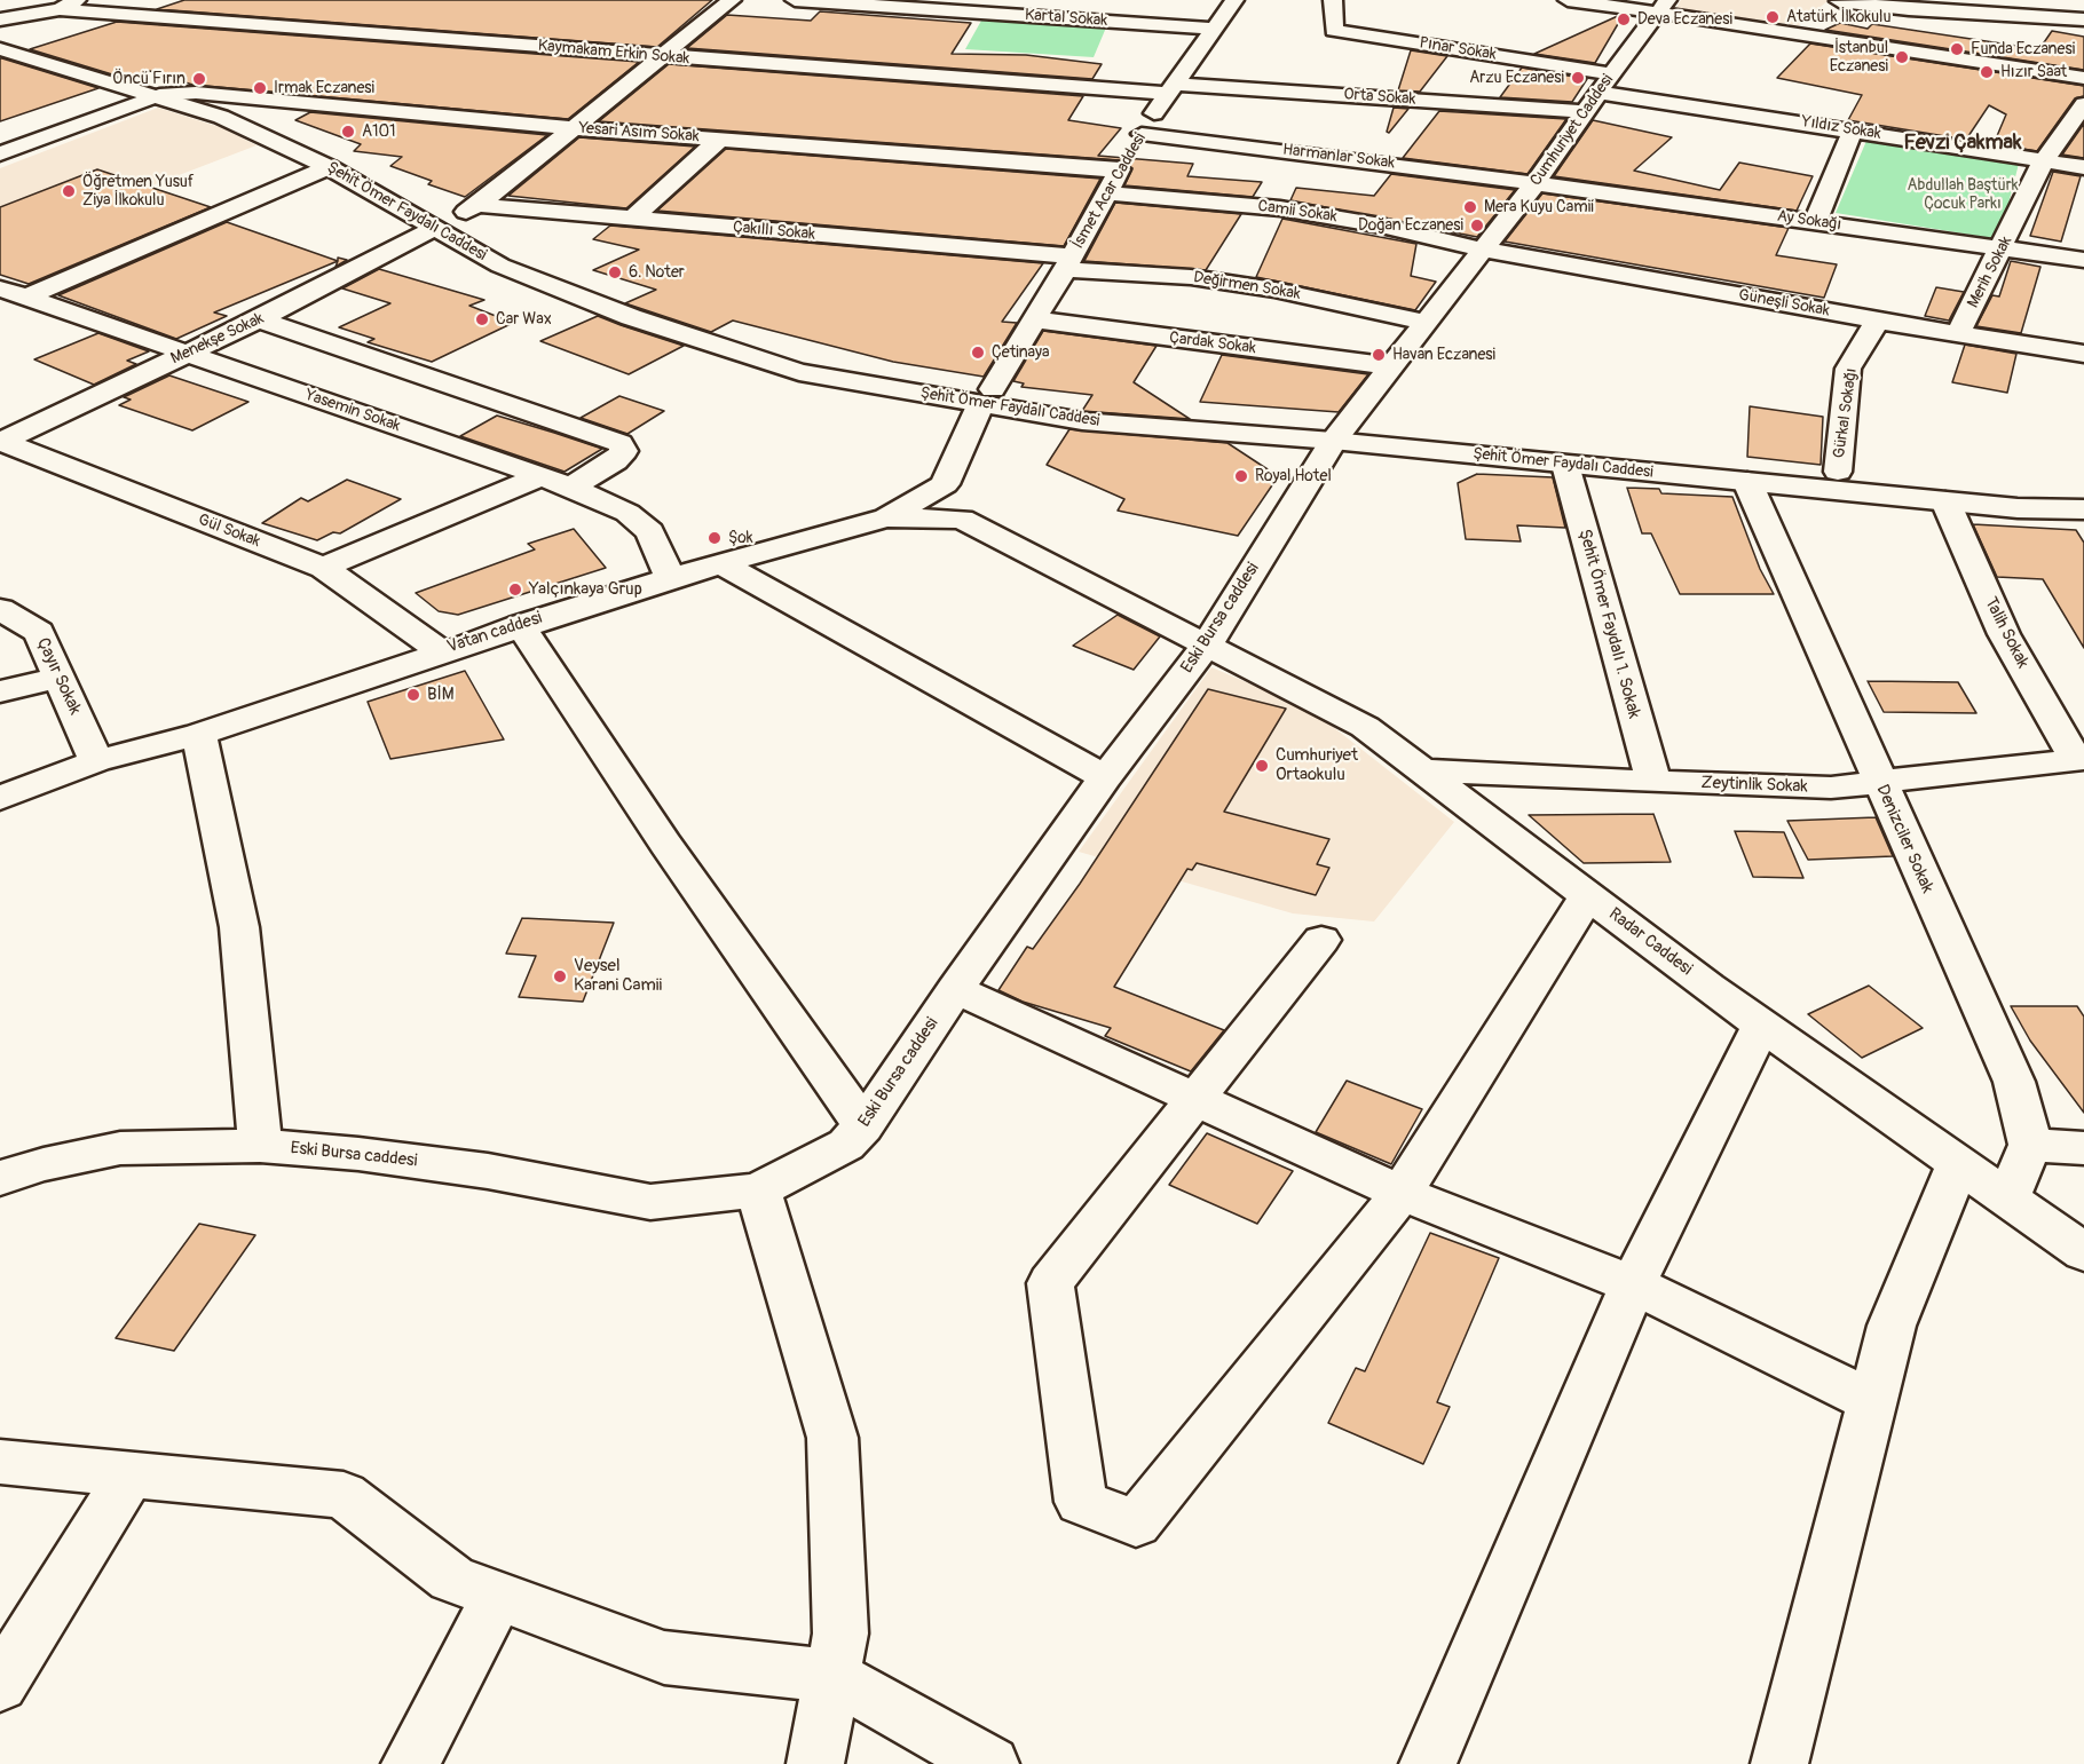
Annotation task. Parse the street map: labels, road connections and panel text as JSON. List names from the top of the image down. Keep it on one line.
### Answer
{"streets":{"street":["Kartal Sokak","Pınar Sokak","Kaymakam Erkin Sokak","Orta Sokak","Yıldız Sokak","Cumhuriyet Caddesi","Yesari Asım Sokak","Harmanlar Sokak","İsmet Acar Caddesi","Şehit Ömer Faydalı Caddesi","Camii Sokak","Ay Sokağı","Çakıllı Sokak","Merih Sokak","Değirmen Sokak","Güneşli Sokak","Menekşe Sokak","Çardak Sokak","Yasemin Sokak","Gürkal Sokağı","Gül Sokak","Eski Bursa caddesi","Şehit Ömer Faydalı 1. Sokak","Vatan caddesi","Talih Sokak","Çayır Sokak","Zeytinlik Sokak","Denizciler Sokak","Radar Caddesi"]},"crossings":[["Kartal Sokak","İsmet Acar Caddesi"],["Pınar Sokak","Yıldız Sokak"],["Pınar Sokak","Cumhuriyet Caddesi"],["Kaymakam Erkin Sokak","Orta Sokak"],["Kaymakam Erkin Sokak","İsmet Acar Caddesi"],["Kaymakam Erkin Sokak","Menekşe Sokak"],["Orta Sokak","Cumhuriyet Caddesi"],["Orta Sokak","İsmet Acar Caddesi"],["Yıldız Sokak","Cumhuriyet Caddesi"],["Yıldız Sokak","Merih Sokak"],["Cumhuriyet Caddesi","Harmanlar Sokak"],["Cumhuriyet Caddesi","Şehit Ömer Faydalı Caddesi"],["Cumhuriyet Caddesi","Camii Sokak"],["Cumhuriyet Caddesi","Ay Sokağı"],["Cumhuriyet Caddesi","Değirmen Sokak"],["Cumhuriyet Caddesi","Güneşli Sokak"],["Cumhuriyet Caddesi","Çardak Sokak"],["Cumhuriyet Caddesi","Eski Bursa caddesi"],["Yesari Asım Sokak","İsmet Acar Caddesi"],["Yesari Asım Sokak","Şehit Ömer Faydalı Caddesi"],["Yesari Asım Sokak","Menekşe Sokak"],["Harmanlar Sokak","İsmet Acar Caddesi"],["Harmanlar Sokak","Ay Sokağı"],["İsmet Acar Caddesi","Şehit Ömer Faydalı Caddesi"],["İsmet Acar Caddesi","Camii Sokak"],["İsmet Acar Caddesi","Çakıllı Sokak"],["İsmet Acar Caddesi","Değirmen Sokak"],["İsmet Acar Caddesi","Çardak Sokak"],["Şehit Ömer Faydalı Caddesi","Çakıllı Sokak"],["Şehit Ömer Faydalı Caddesi","Menekşe Sokak"],["Şehit Ömer Faydalı Caddesi","Gürkal Sokağı"],["Şehit Ömer Faydalı Caddesi","Eski Bursa caddesi"],["Şehit Ömer Faydalı Caddesi","Şehit Ömer Faydalı 1. Sokak"],["Şehit Ömer Faydalı Caddesi","Talih Sokak"],["Şehit Ömer Faydalı Caddesi","Denizciler Sokak"],["Camii Sokak","Güneşli Sokak"],["Ay Sokağı","Merih Sokak"],["Çakıllı Sokak","Değirmen Sokak"],["Çakıllı Sokak","Menekşe Sokak"],["Merih Sokak","Güneşli Sokak"],["Güneşli Sokak","Gürkal Sokağı"],["Menekşe Sokak","Yasemin Sokak"],["Menekşe Sokak","Gül Sokak"],["Yasemin Sokak","Vatan caddesi"],["Gül Sokak","Vatan caddesi"],["Eski Bursa caddesi","Radar Caddesi"],["Şehit Ömer Faydalı 1. Sokak","Zeytinlik Sokak"],["Vatan caddesi","Çayır Sokak"],["Talih Sokak","Zeytinlik Sokak"],["Zeytinlik Sokak","Denizciler Sokak"],["Zeytinlik Sokak","Radar Caddesi"]],"districts":["Fevzi Çakmak"],"parks":["Abdullah Baştürk Çocuk Parkı"],"places":["Atatürk İlkokulu","Deva Eczanesi","Funda Eczanesi","İstanbul Eczanesi","Hızır Saat","Arzu Eczanesi","Öncü Fırın","Irmak Eczanesi","A101","Öğretmen Yusuf Ziya İlkokulu","Mera Kuyu Camii","Doğan Eczanesi","6. Noter","Car Wax","Çetinaya","Havan Eczanesi","Royal Hotel","Şok","Yalçınkaya Grup","BİM","Cumhuriyet Ortaokulu","Veysel Karani Camii"]}
